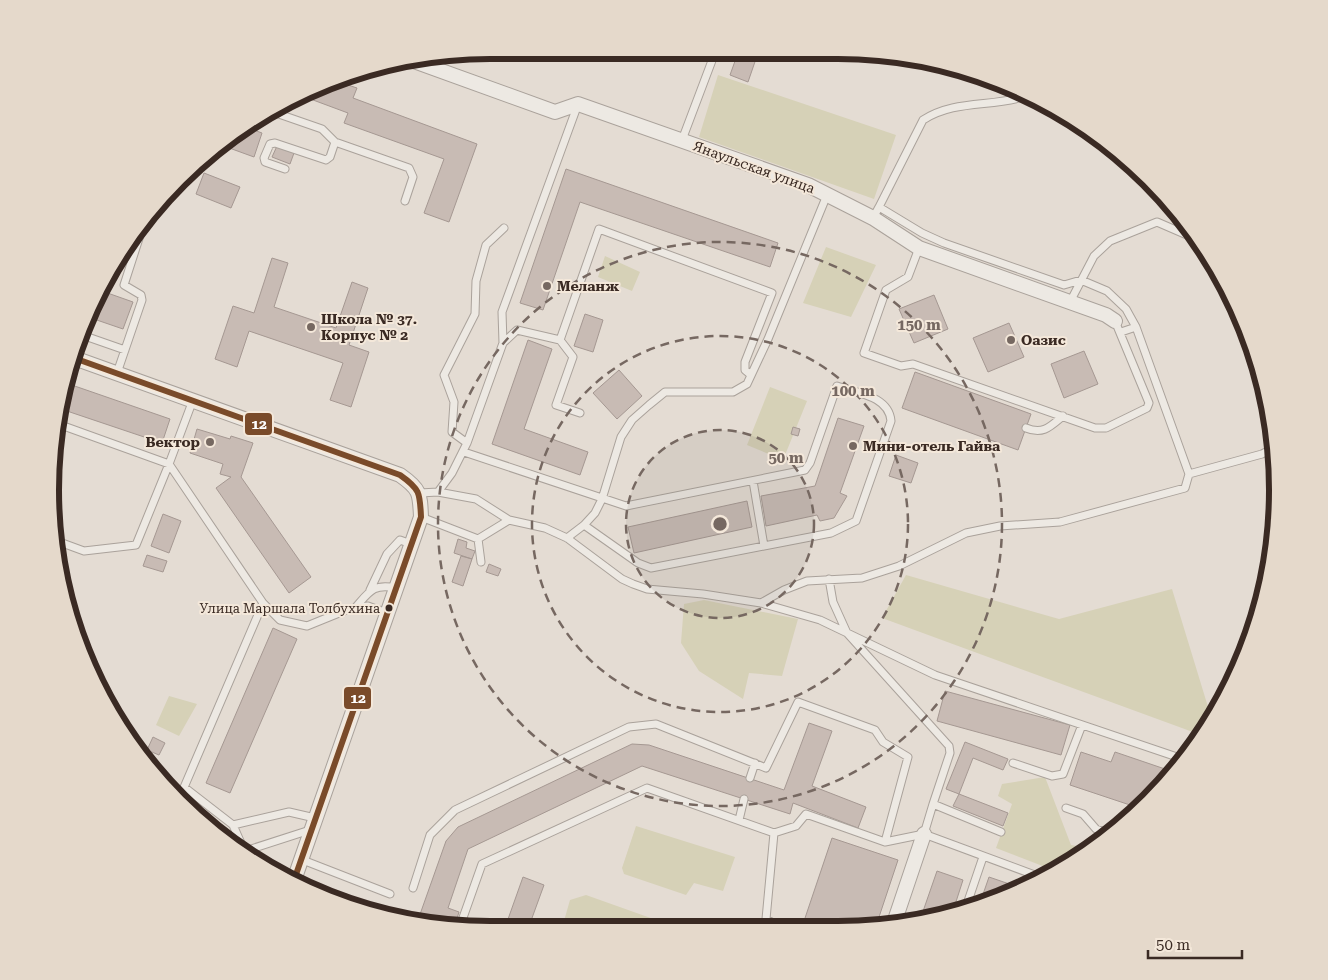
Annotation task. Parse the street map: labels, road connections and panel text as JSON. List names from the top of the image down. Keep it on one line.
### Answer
{"streets":{"street":["Янаульская улица"]},"places":["Меланж","Школа № 37. Корпус № 2","Оазис","Вектор","Мини-отель Гайва","Улица Маршала Толбухина"],"lines":["transit line 12"],"scale_bar":"50 m","rings":["150 m","100 m","50 m"]}
